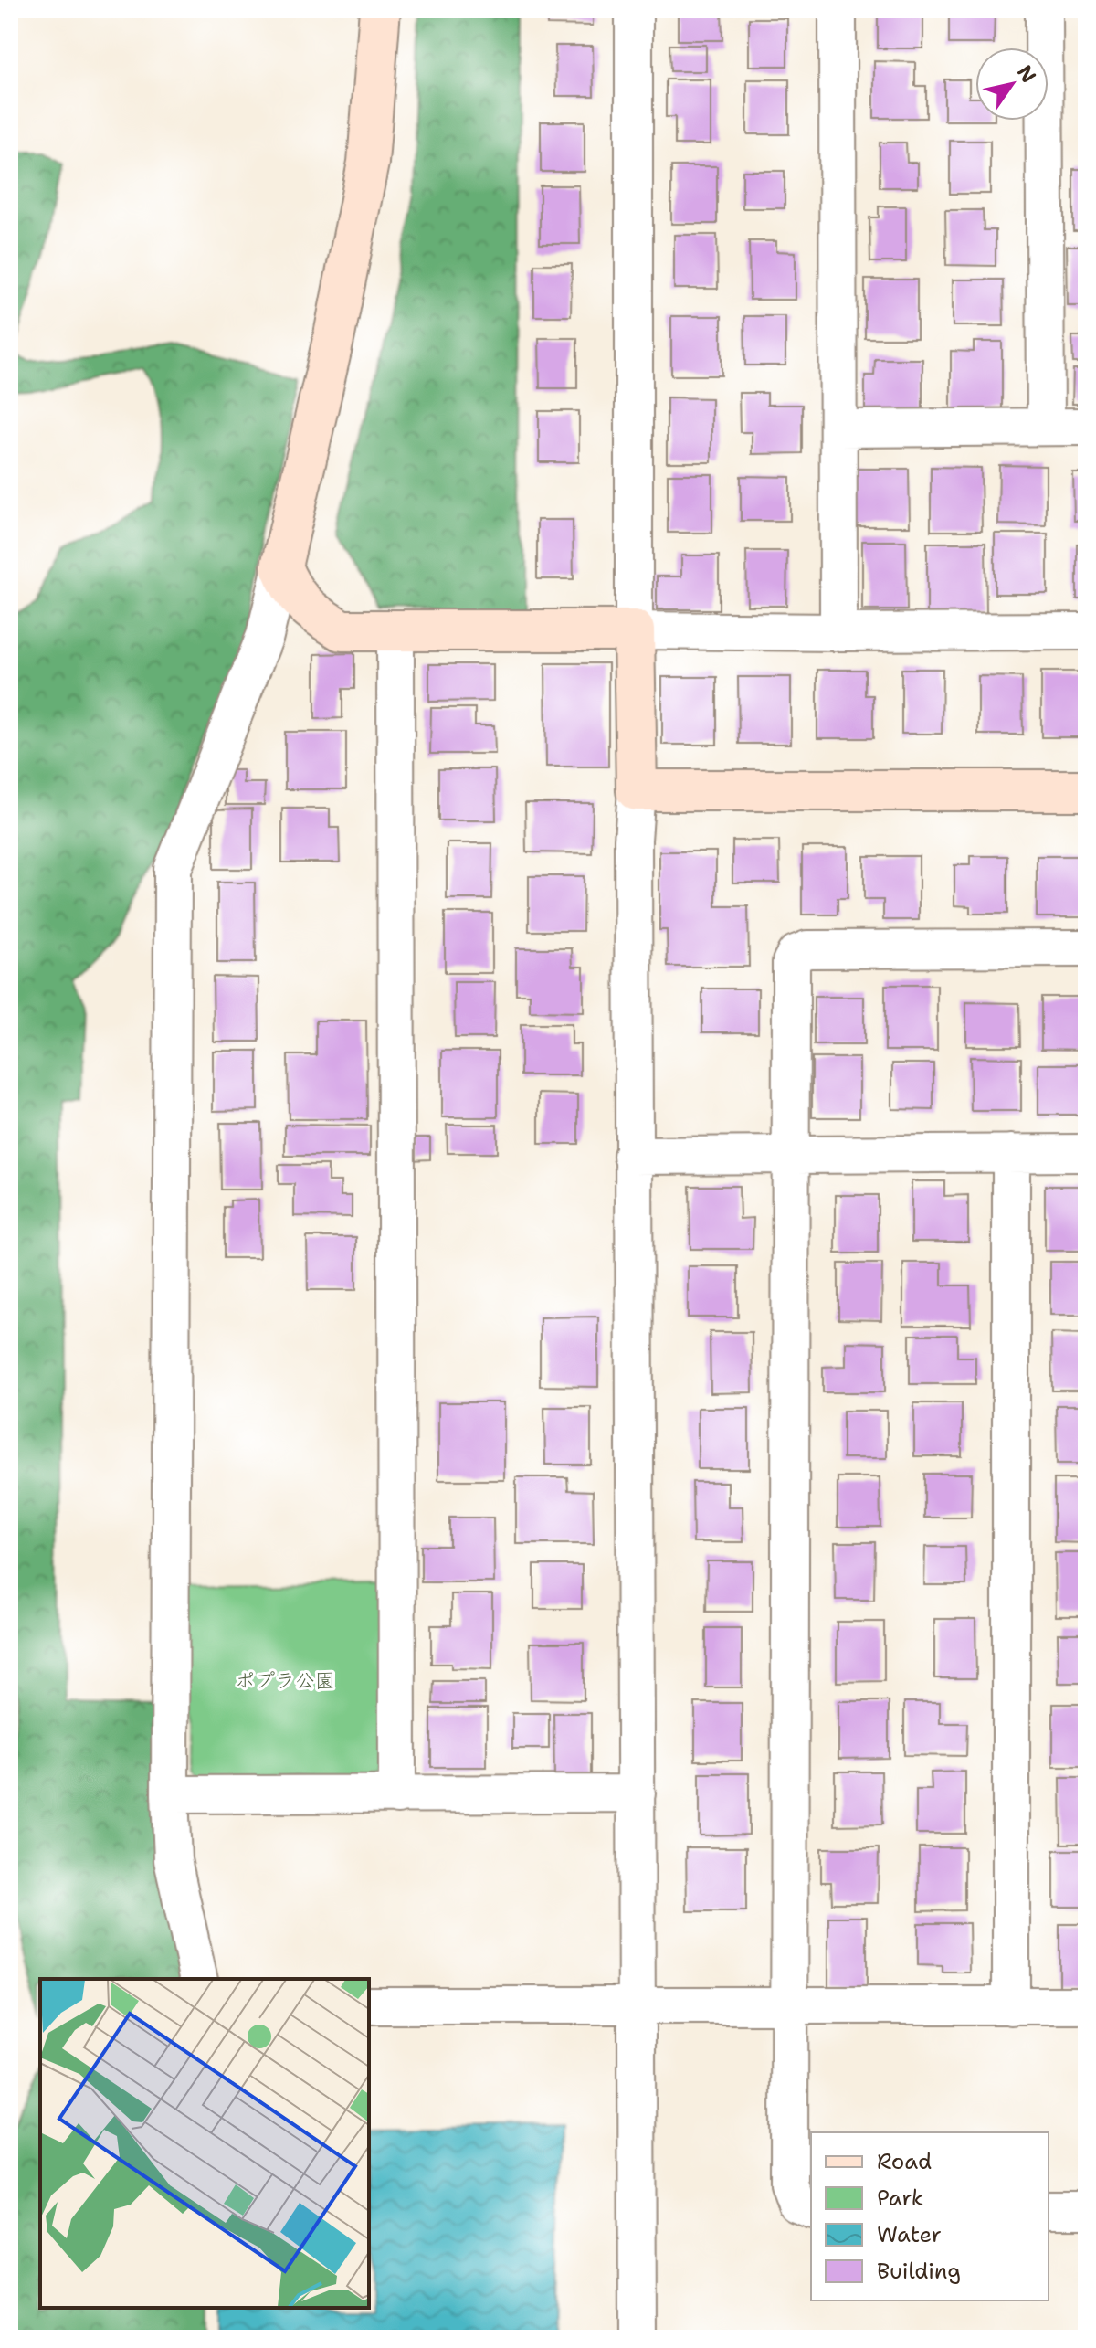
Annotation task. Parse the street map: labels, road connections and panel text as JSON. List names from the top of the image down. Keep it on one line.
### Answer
{"parks":["ポプラ公園"],"legend":["Road","Park","Water","Building"],"north":"top right"}
